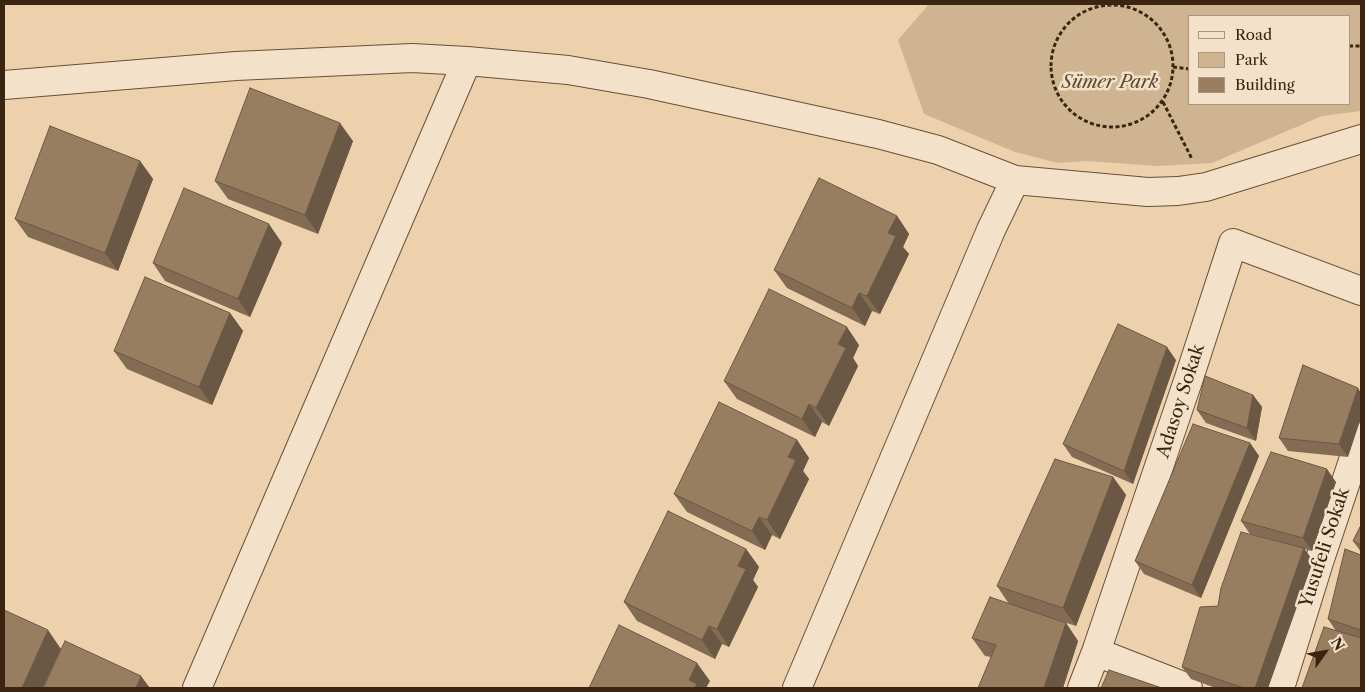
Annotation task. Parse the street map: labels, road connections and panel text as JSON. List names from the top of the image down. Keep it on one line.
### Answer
{"streets":{"street":["Adasoy Sokak","Yusufeli Sokak"]},"parks":["Sümer Park"],"legend":["Road","Park","Building"],"north":"top right"}
